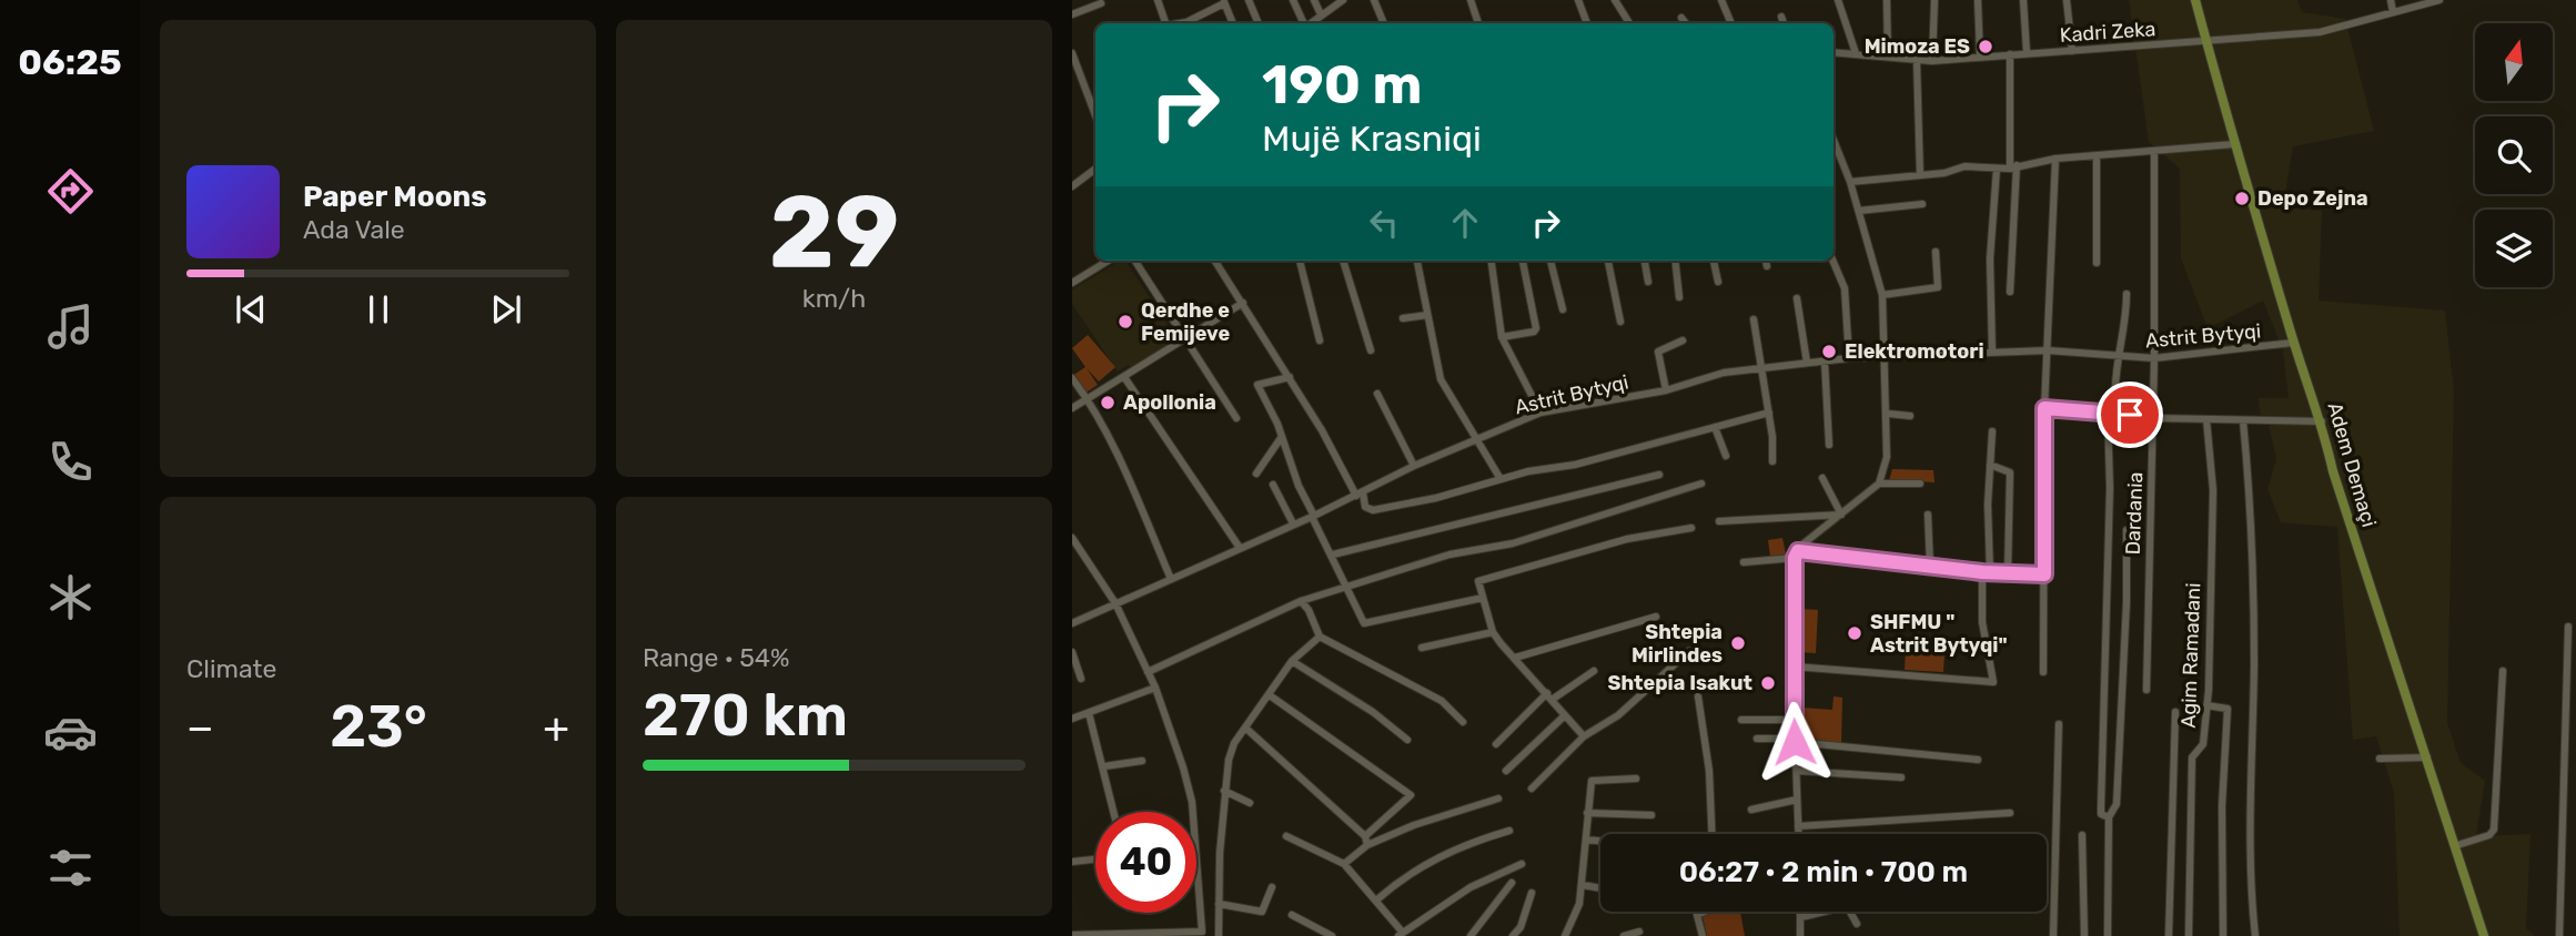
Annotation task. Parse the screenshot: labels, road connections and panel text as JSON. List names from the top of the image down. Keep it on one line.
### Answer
{"streets":{"main road":["Adem Demaçi"],"street":["Kadri Zeka","Astrit Bytyqi","Dardania","Agim Ramadani"]},"crossings":[["Kadri Zeka","Adem Demaçi"],["Astrit Bytyqi","Adem Demaçi"],["Astrit Bytyqi","Dardania"]],"places":["Mimoza ES","Depo Zejna","Qerdhe e Femijeve","Elektromotori","Apollonia","SHFMU \" Astrit Bytyqi\"","Shtepia Mirlindes","Shtepia Isakut"],"north":"top","page":{"tabs":"06:25","tile":[["29","km/h"],"Climate",["Range · 54%","270 km"]],"turn":["190 m","Mujë Krasniqi"],"song":["Paper Moons","Ada Vale"],"heat":["−","23°","+"],"limit":"40","trip":"06:27 · 2 min · 700 m"}}
